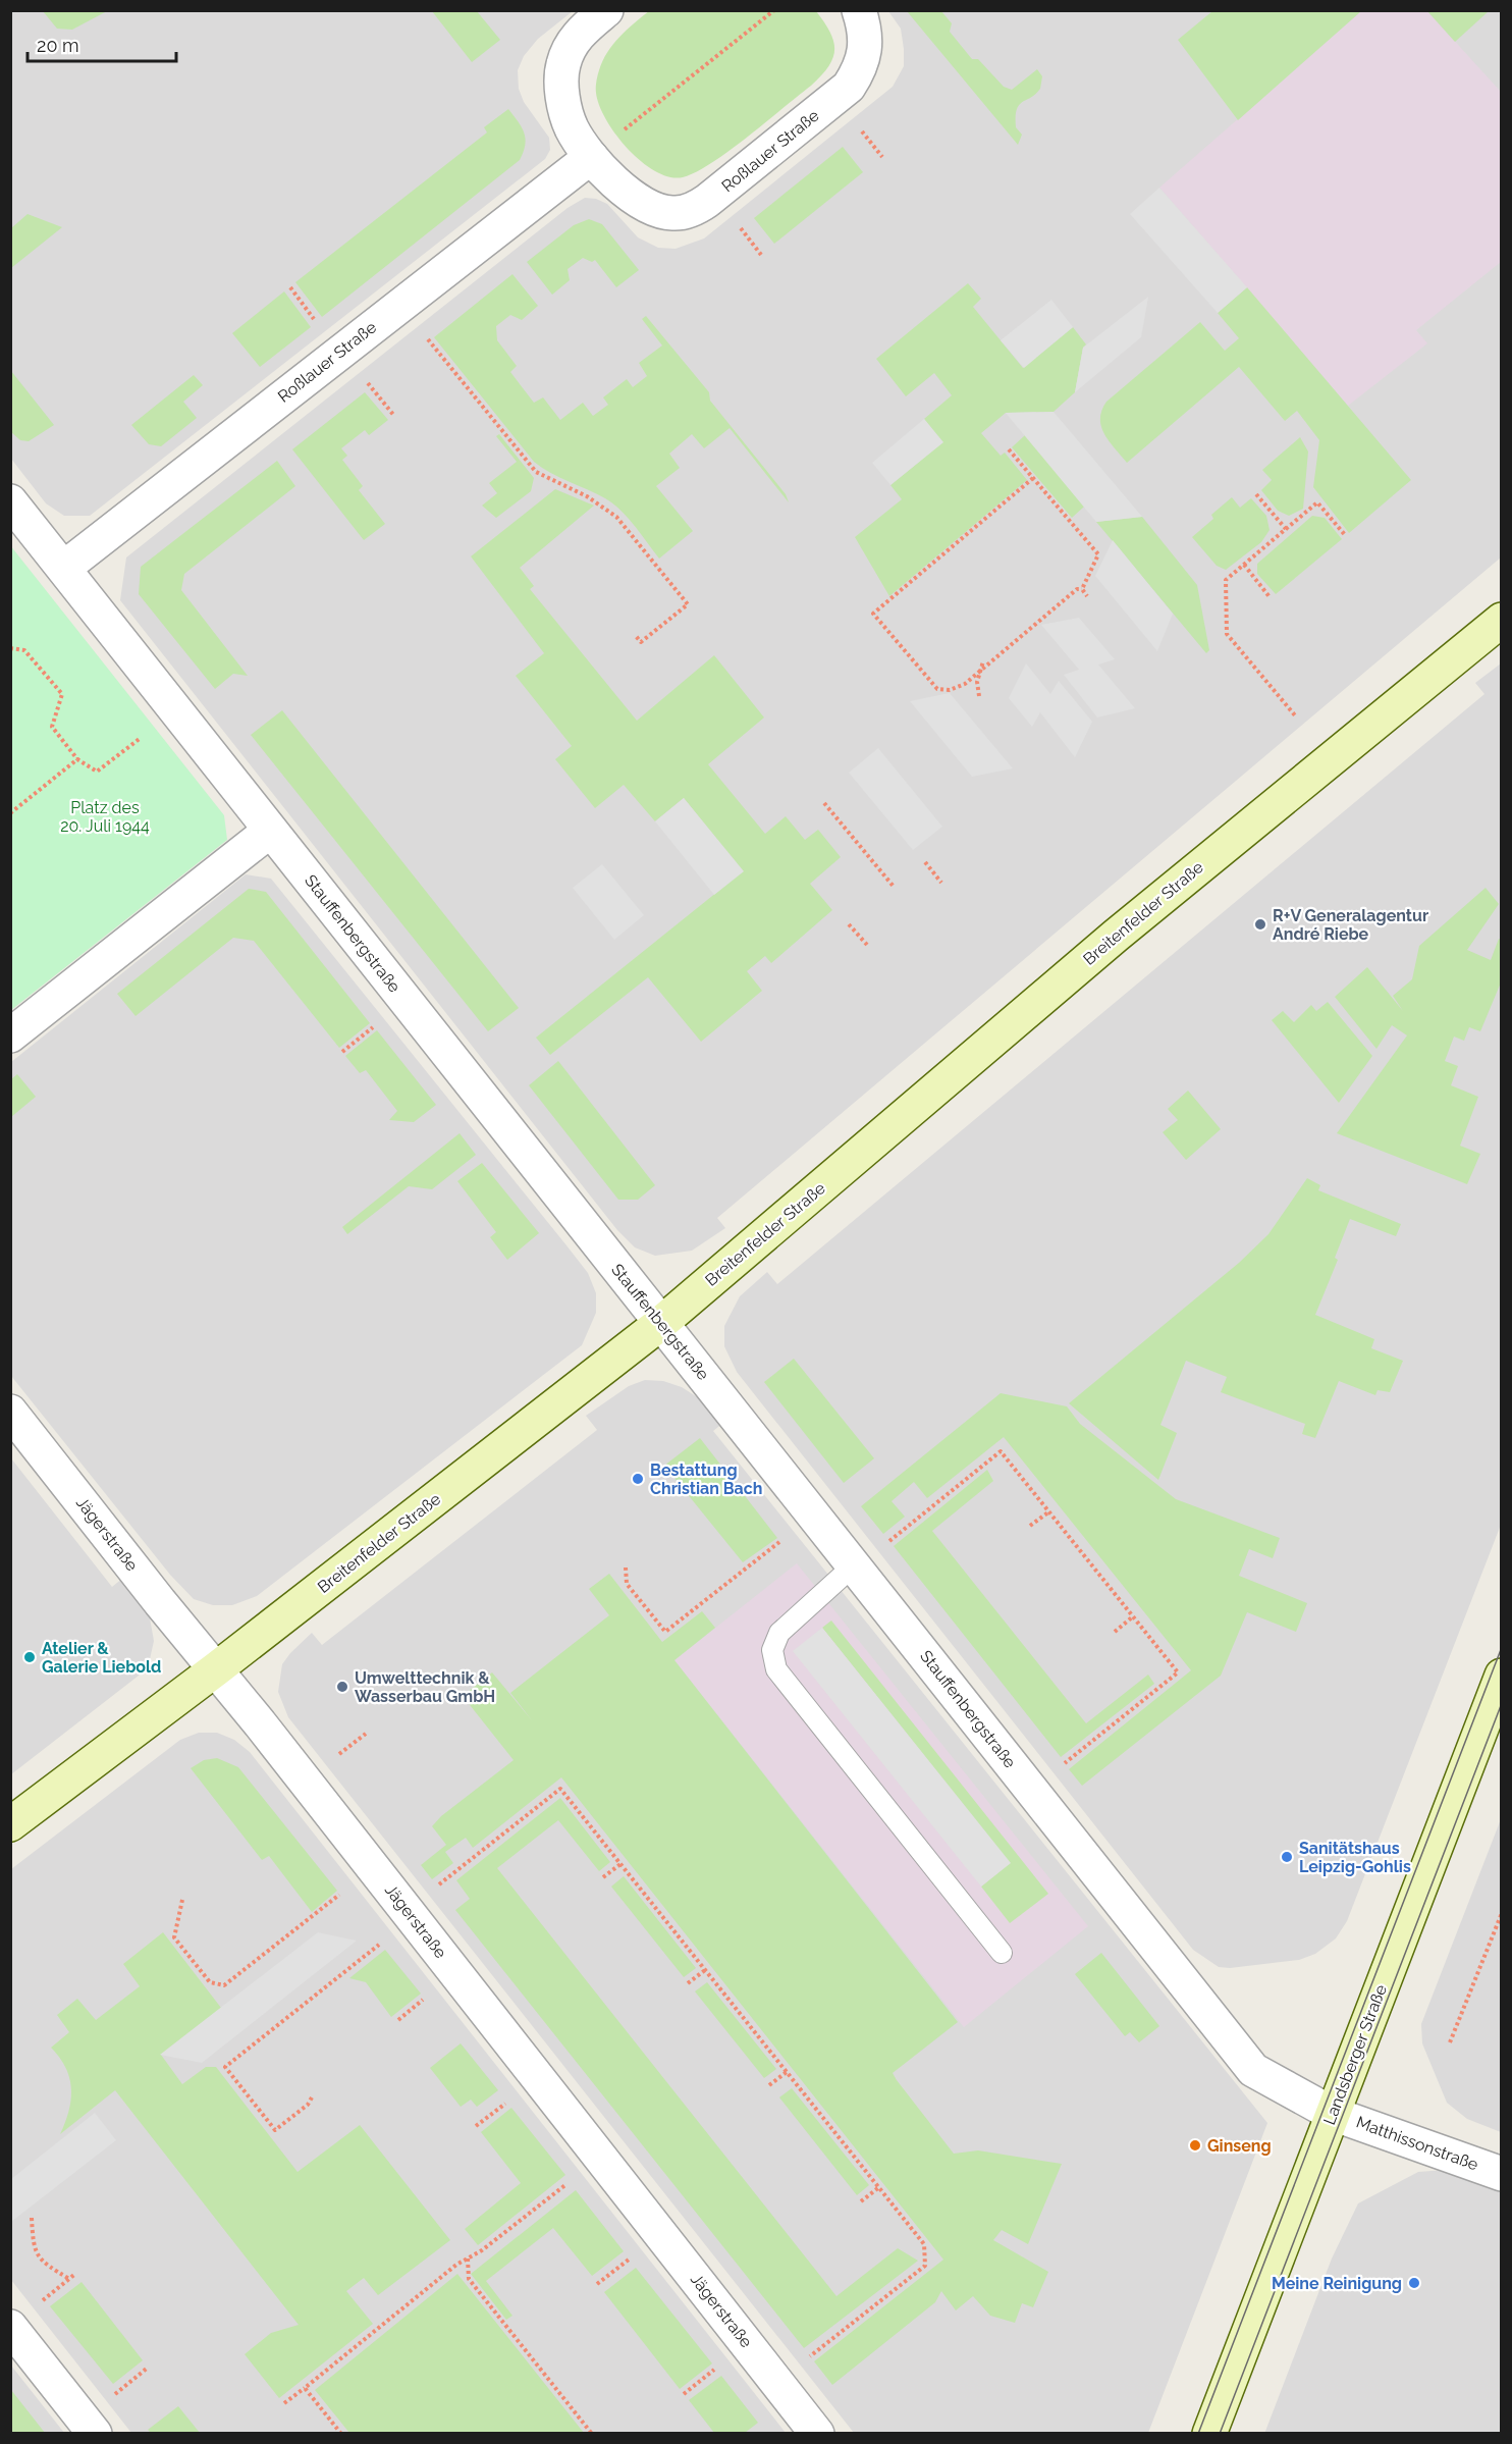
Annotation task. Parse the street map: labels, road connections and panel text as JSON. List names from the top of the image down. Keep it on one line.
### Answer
{"streets":{"main road":["Breitenfelder Straße","Landsberger Straße"],"street":["Roßlauer Straße","Stauffenbergstraße","Jägerstraße","Matthissonstraße"]},"crossings":[["Roßlauer Straße","Stauffenbergstraße"],["Breitenfelder Straße","Stauffenbergstraße"],["Breitenfelder Straße","Jägerstraße"],["Stauffenbergstraße","Landsberger Straße"],["Stauffenbergstraße","Matthissonstraße"],["Landsberger Straße","Matthissonstraße"]],"parks":["Platz des 20. Juli 1944"],"places":["R+V Generalagentur André Riebe","Bestattung Christian Bach","Atelier & Galerie Liebold","Umwelttechnik & Wasserbau GmbH","Sanitätshaus Leipzig-Gohlis","Ginseng","Meine Reinigung"],"scale_bar":"20 m"}
